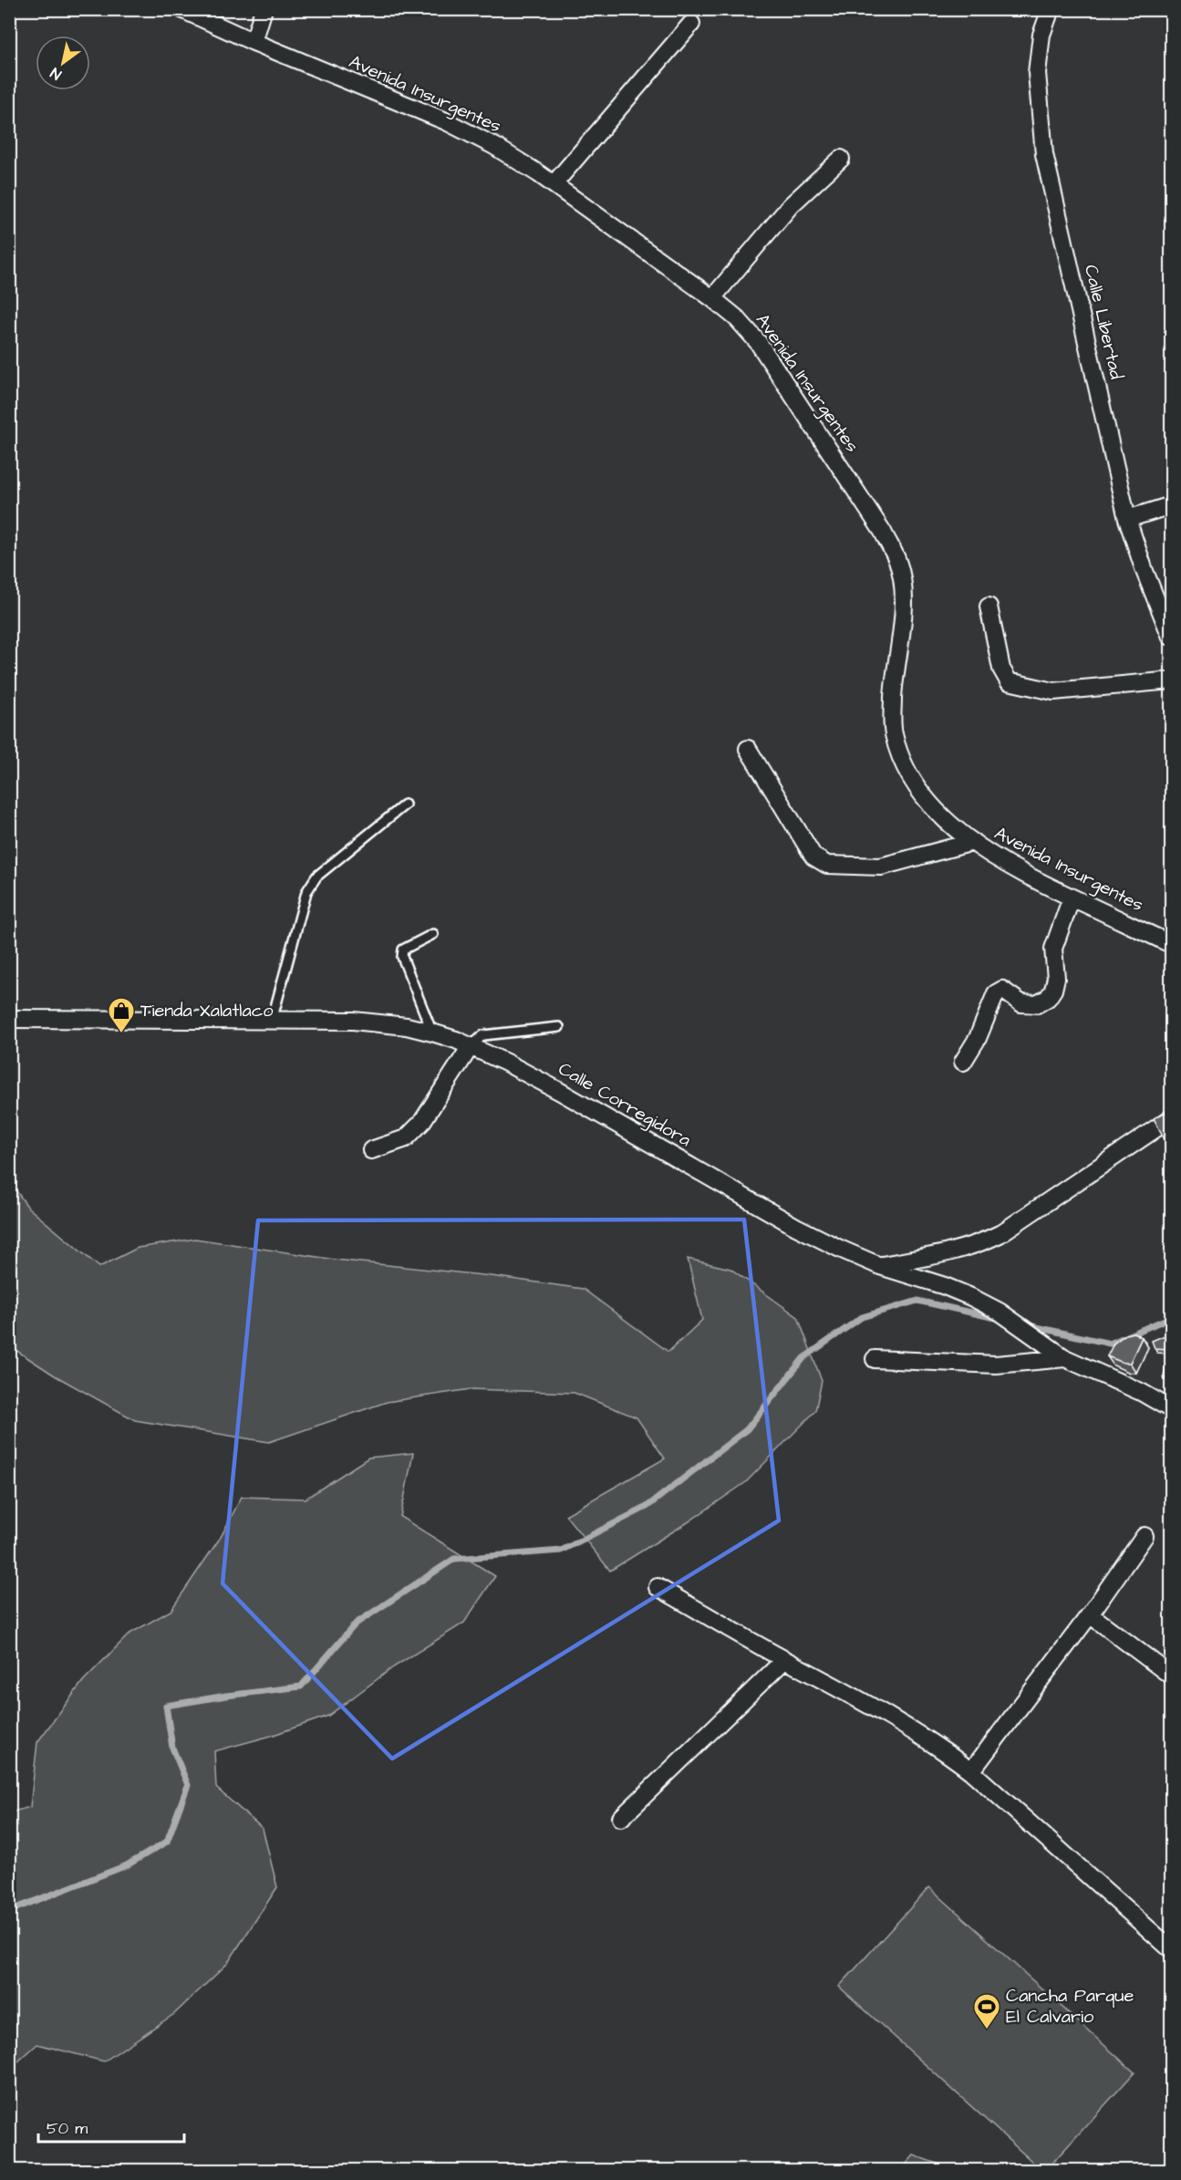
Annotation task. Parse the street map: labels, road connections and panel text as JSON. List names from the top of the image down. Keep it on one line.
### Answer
{"streets":{"street":["Avenida Insurgentes","Calle Libertad","Calle Corregidora"]},"places":{"shop":["Tienda Xalatlaco"],"sports":["Cancha Parque El Calvario"]},"scale_bar":"50 m","north":"bottom left"}
